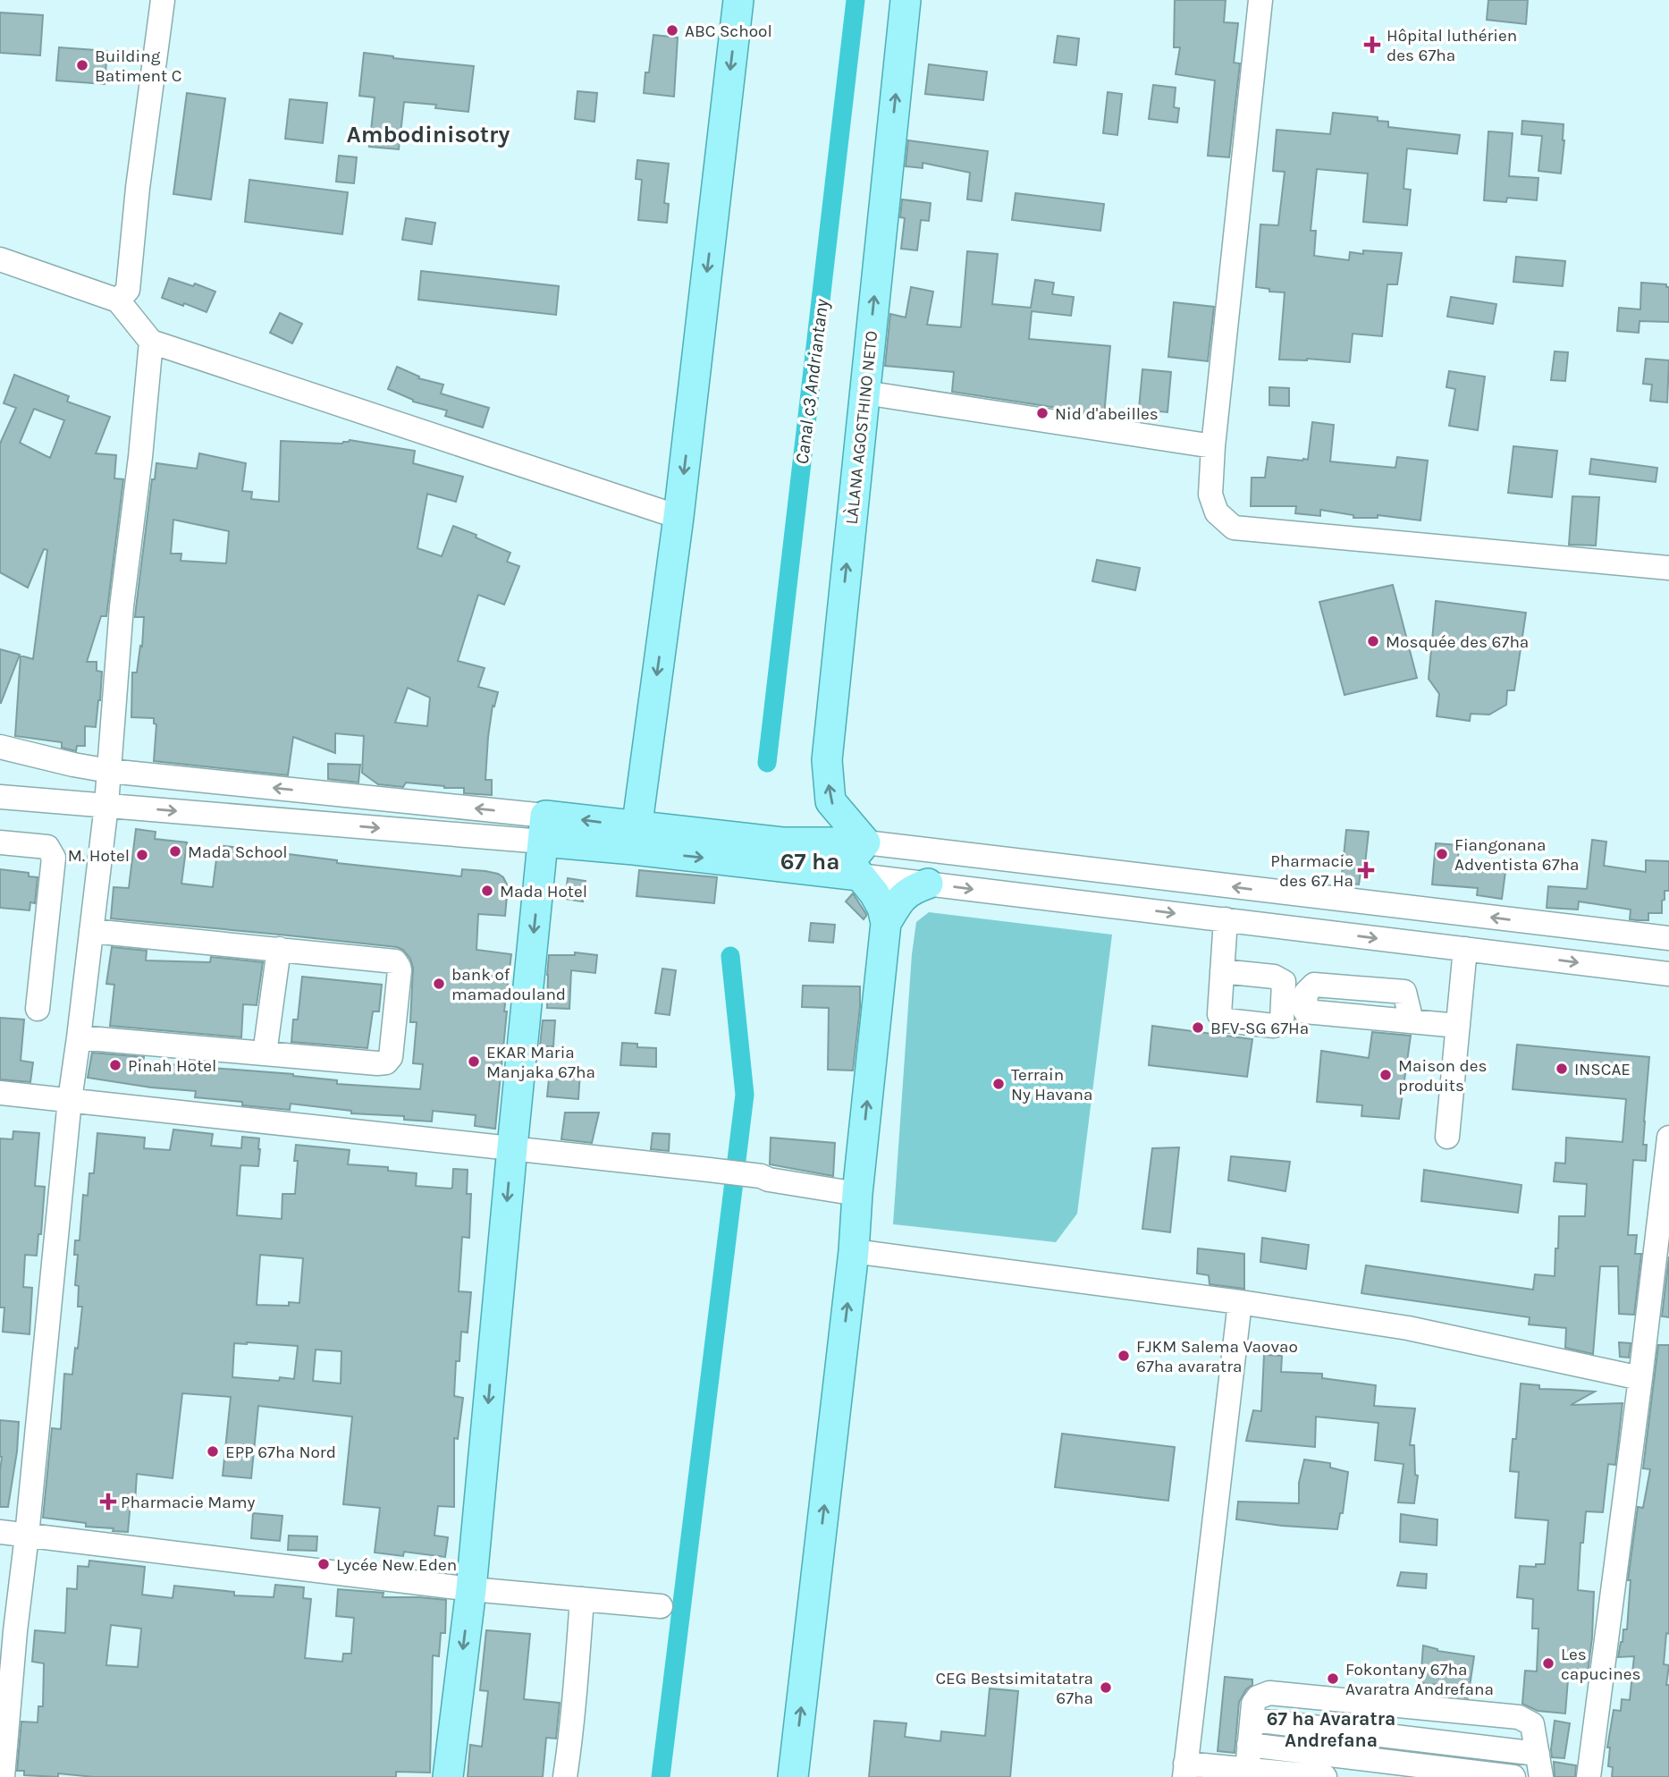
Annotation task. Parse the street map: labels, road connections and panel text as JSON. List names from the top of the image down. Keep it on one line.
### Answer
{"streets":{"main road":["LÀLANA AGOSTHINO NETO"]},"districts":["Ambodinisotry","67 ha","67 ha Avaratra Andrefana"],"water":["Canal c3 Andriantany"],"places":{"other":["ABC School","Building Batiment C","Nid d'abeilles","Mosquée des 67ha","Mada School","Fiangonana Adventista 67ha","M. Hotel","Mada Hotel","bank of mamadouland","BFV-SG 67Ha","EKAR Maria Manjaka 67ha","Pinah Hotel","INSCAE","Maison des produits","Terrain Ny Havana","FJKM Salema Vaovao 67ha avaratra","EPP 67ha Nord","Lycée New Eden","Les capucines","Fokontany 67ha Avaratra Andrefana","CEG Bestsimitatatra 67ha"],"health":["Hôpital luthérien des 67ha","Pharmacie des 67 Ha","Pharmacie Mamy"]}}
